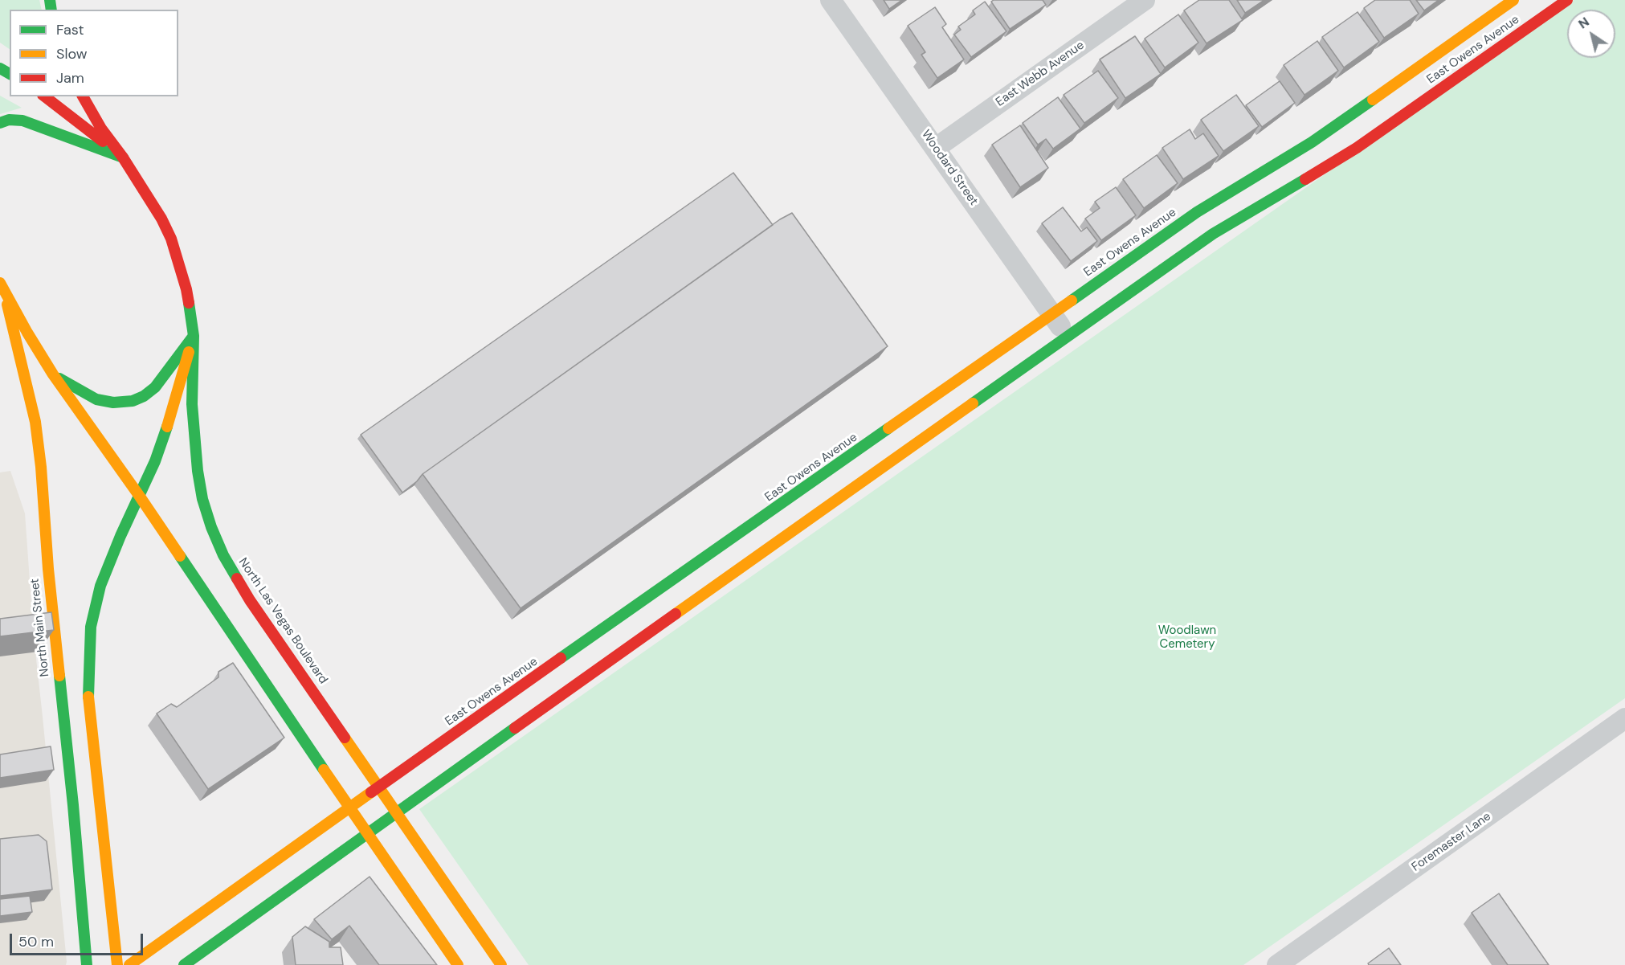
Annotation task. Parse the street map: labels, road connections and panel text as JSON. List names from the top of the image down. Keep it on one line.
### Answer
{"streets":{"main road":["East Owens Avenue","North Las Vegas Boulevard","North Main Street"],"street":["East Webb Avenue","Woodard Street","Foremaster Lane"]},"crossings":[["East Owens Avenue","Woodard Street"],["East Owens Avenue","North Las Vegas Boulevard"],["East Webb Avenue","Woodard Street"]],"parks":["Woodlawn Cemetery"],"legend":["Fast","Slow","Jam"],"scale_bar":"50 m","north":"top left"}
